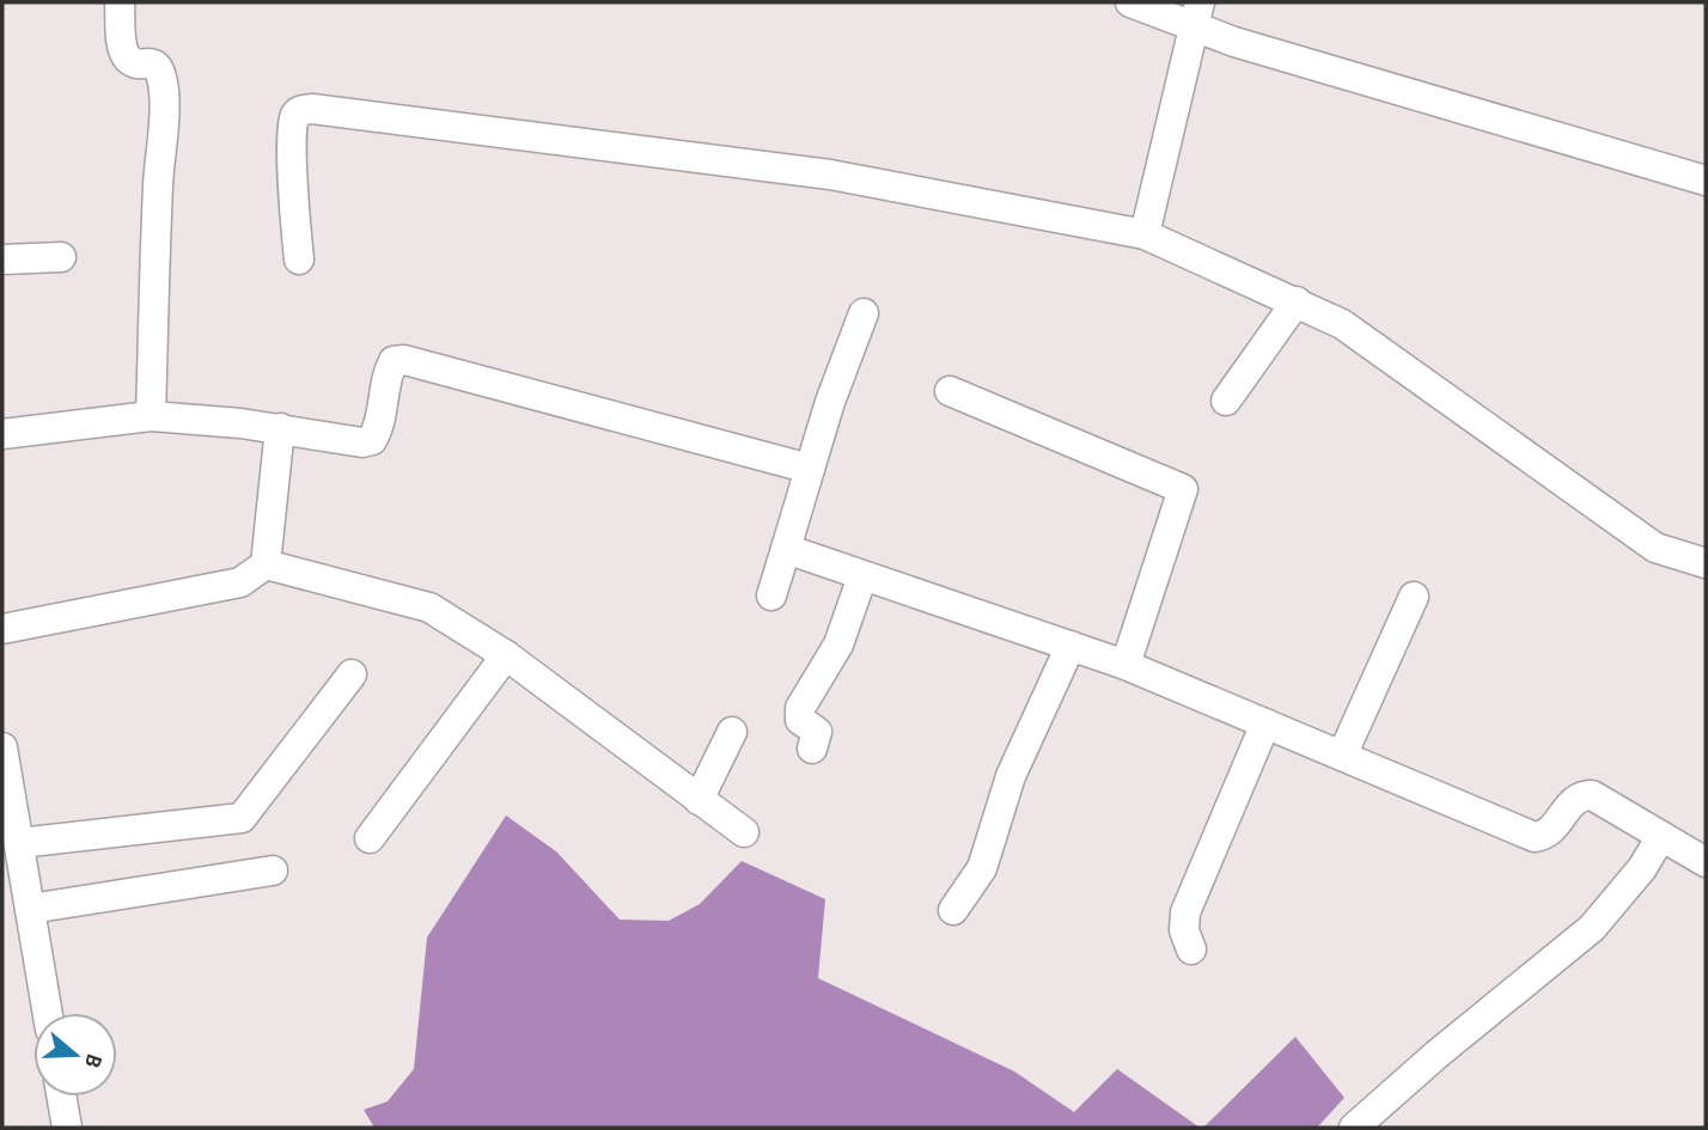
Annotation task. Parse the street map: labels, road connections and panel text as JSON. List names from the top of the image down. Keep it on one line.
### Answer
{"north":"right"}
